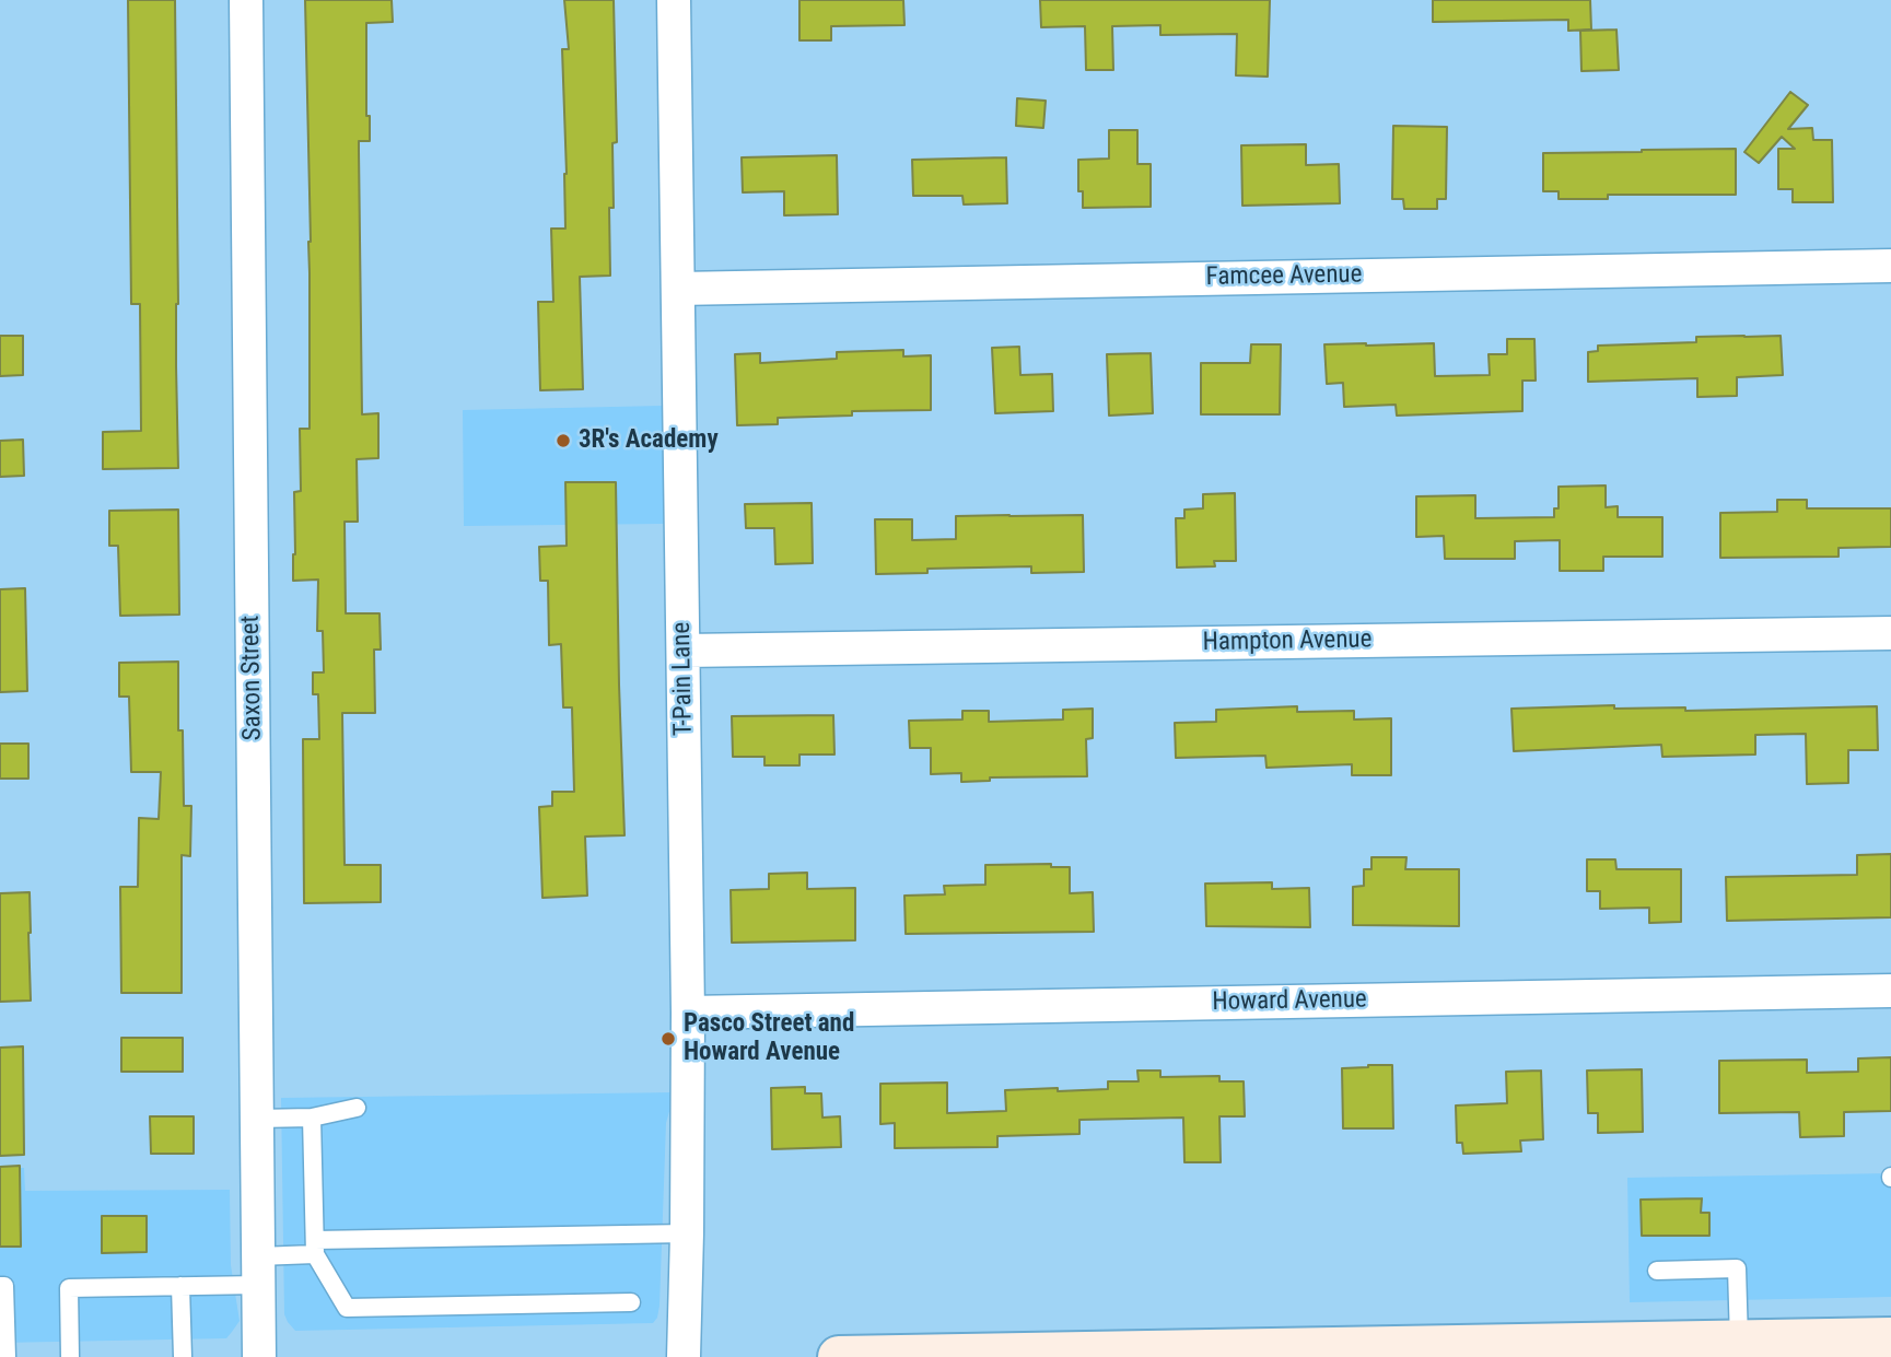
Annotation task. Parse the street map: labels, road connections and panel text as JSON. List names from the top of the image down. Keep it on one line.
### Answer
{"streets":{"street":["Famcee Avenue","Hampton Avenue","Saxon Street","T-Pain Lane","Howard Avenue"]},"crossings":[["Famcee Avenue","T-Pain Lane"],["Hampton Avenue","T-Pain Lane"],["T-Pain Lane","Howard Avenue"]],"places":["3R's Academy","Pasco Street and Howard Avenue"]}
